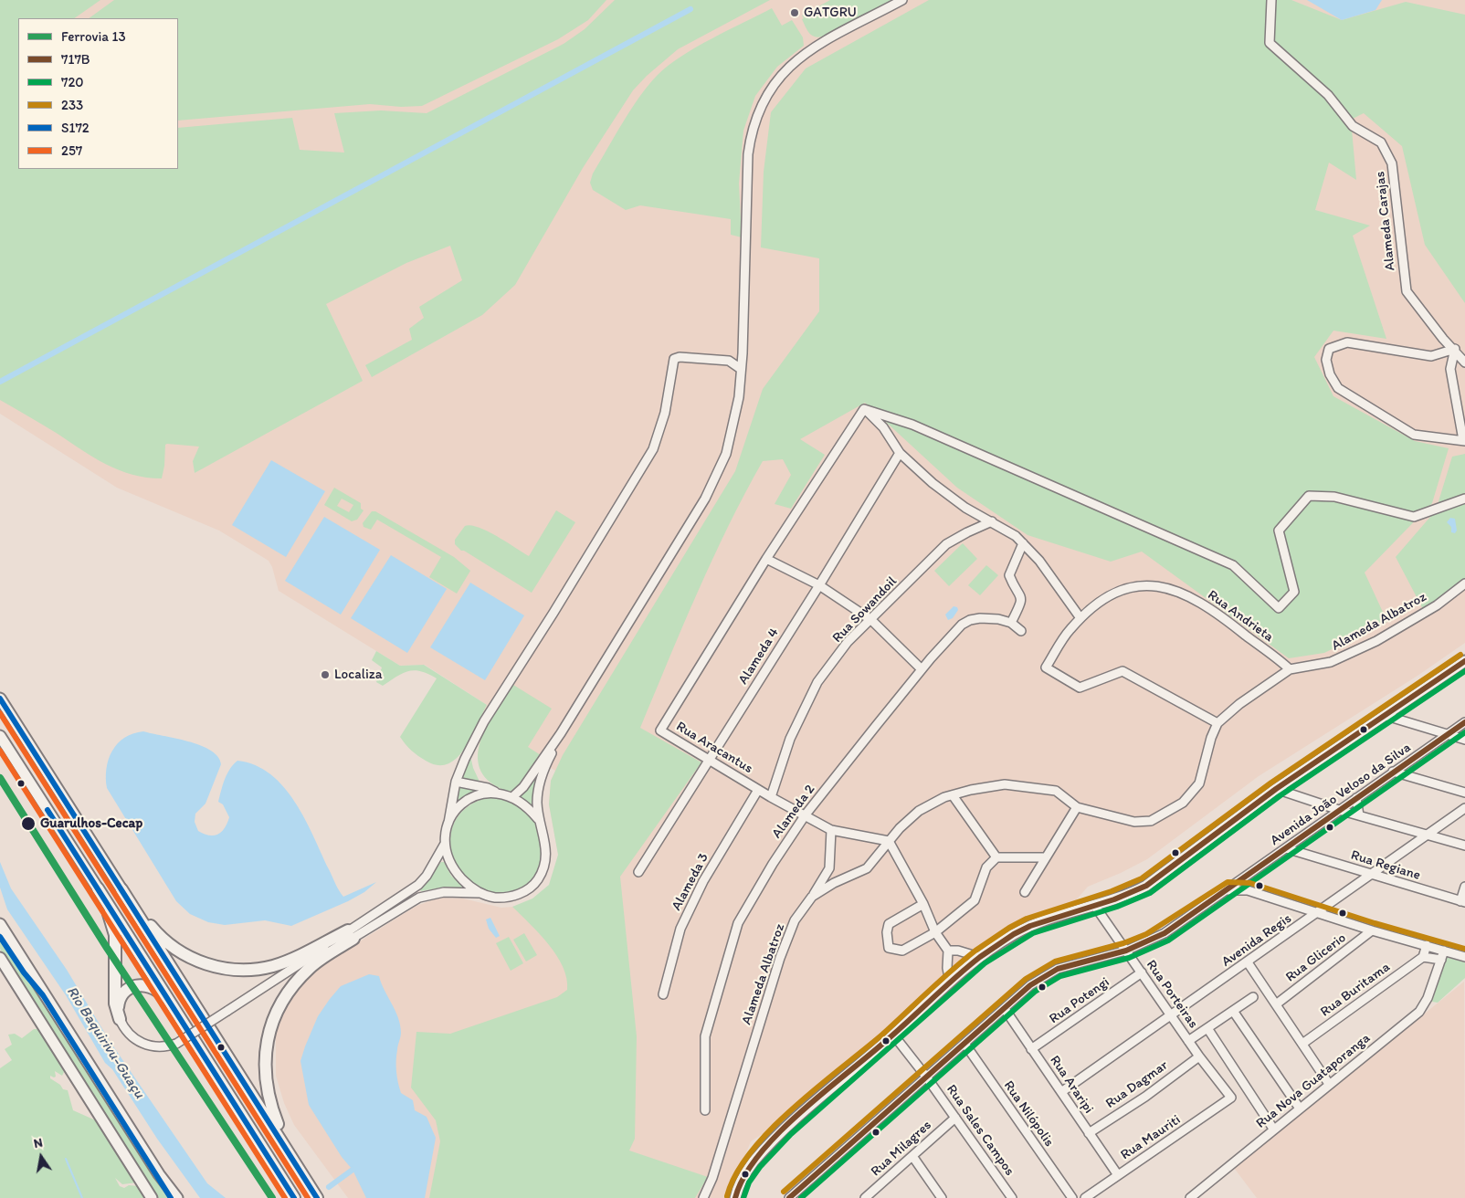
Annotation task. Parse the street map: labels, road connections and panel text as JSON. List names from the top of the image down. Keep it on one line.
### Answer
{"streets":{"street":["Alameda Carajas","Rua Sowandoil","Rua Andrieta","Alameda Albatroz","Alameda 4","Rua Aracantus","Avenida João Veloso da Silva","Alameda 2","Rua Regiane","Alameda 3","Avenida Regis","Rua Glicerio","Rua Buritama","Rua Porteiras","Rua Potengi","Rua Nova Guataporanga","Rua Araripi","Rua Dagmar","Rua Nilópolis","Rua Sales Campos","Rua Mauriti","Rua Milagres"]},"crossings":[["Rua Sowandoil","Rua Aracantus"],["Rua Andrieta","Alameda Albatroz"],["Alameda Albatroz","Rua Aracantus"],["Alameda 4","Rua Aracantus"],["Rua Aracantus","Alameda 2"],["Rua Aracantus","Alameda 3"],["Avenida João Veloso da Silva","Rua Regiane"],["Avenida João Veloso da Silva","Rua Porteiras"],["Avenida João Veloso da Silva","Rua Araripi"],["Avenida João Veloso da Silva","Rua Nilópolis"],["Avenida João Veloso da Silva","Rua Sales Campos"],["Rua Regiane","Avenida Regis"],["Avenida Regis","Rua Porteiras"],["Avenida Regis","Rua Araripi"],["Rua Porteiras","Rua Potengi"],["Rua Porteiras","Rua Dagmar"],["Rua Porteiras","Rua Mauriti"],["Rua Potengi","Rua Araripi"],["Rua Araripi","Rua Dagmar"],["Rua Araripi","Rua Mauriti"],["Rua Sales Campos","Rua Milagres"]],"water":["Rio Baquirivu-Guaçu"],"places":["GATGRU","Localiza","Guarulhos-Cecap"],"lines":["transit line 233","transit line 717B","transit line 720","transit line S172","transit line 257","rail line 13"],"legend":["Ferrovia 13","717B","720","233","S172","257"],"north":"top"}
